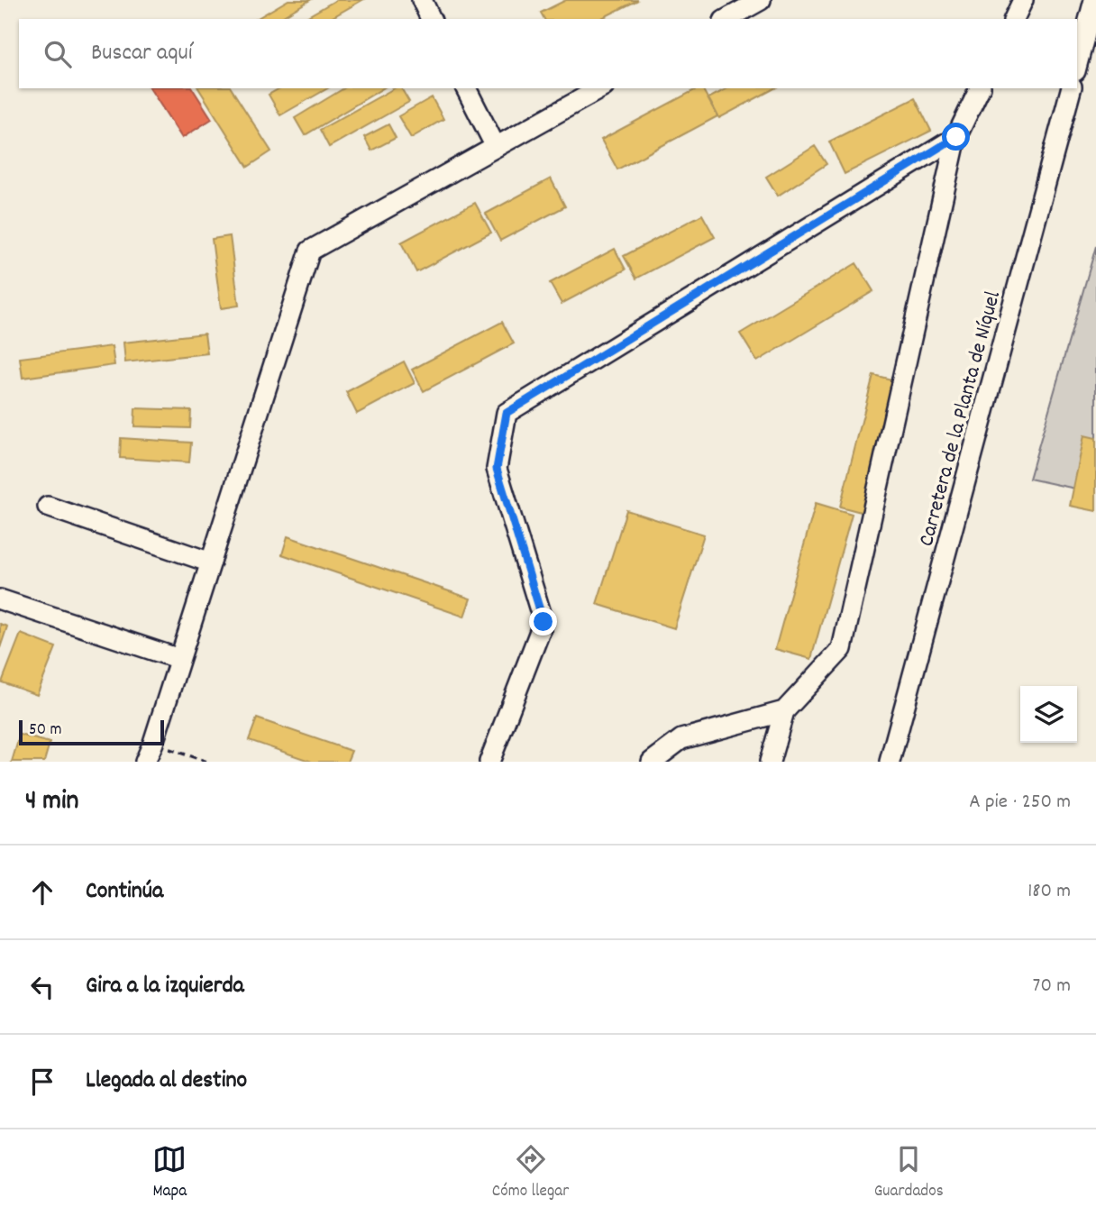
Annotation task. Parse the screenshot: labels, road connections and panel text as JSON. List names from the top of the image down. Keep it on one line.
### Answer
{"streets":{"street":["Carretera de la Planta de Níquel"]},"scale_bar":"50 m","page":{"search":"Buscar aquí","scale":"50 m","heading":["4 min","A pie · 250 m"],"list":[["Continúa","180 m"],["Gira a la izquierda","70 m"],"Llegada al destino"],"nav":["Mapa","Cómo llegar","Guardados"]}}
